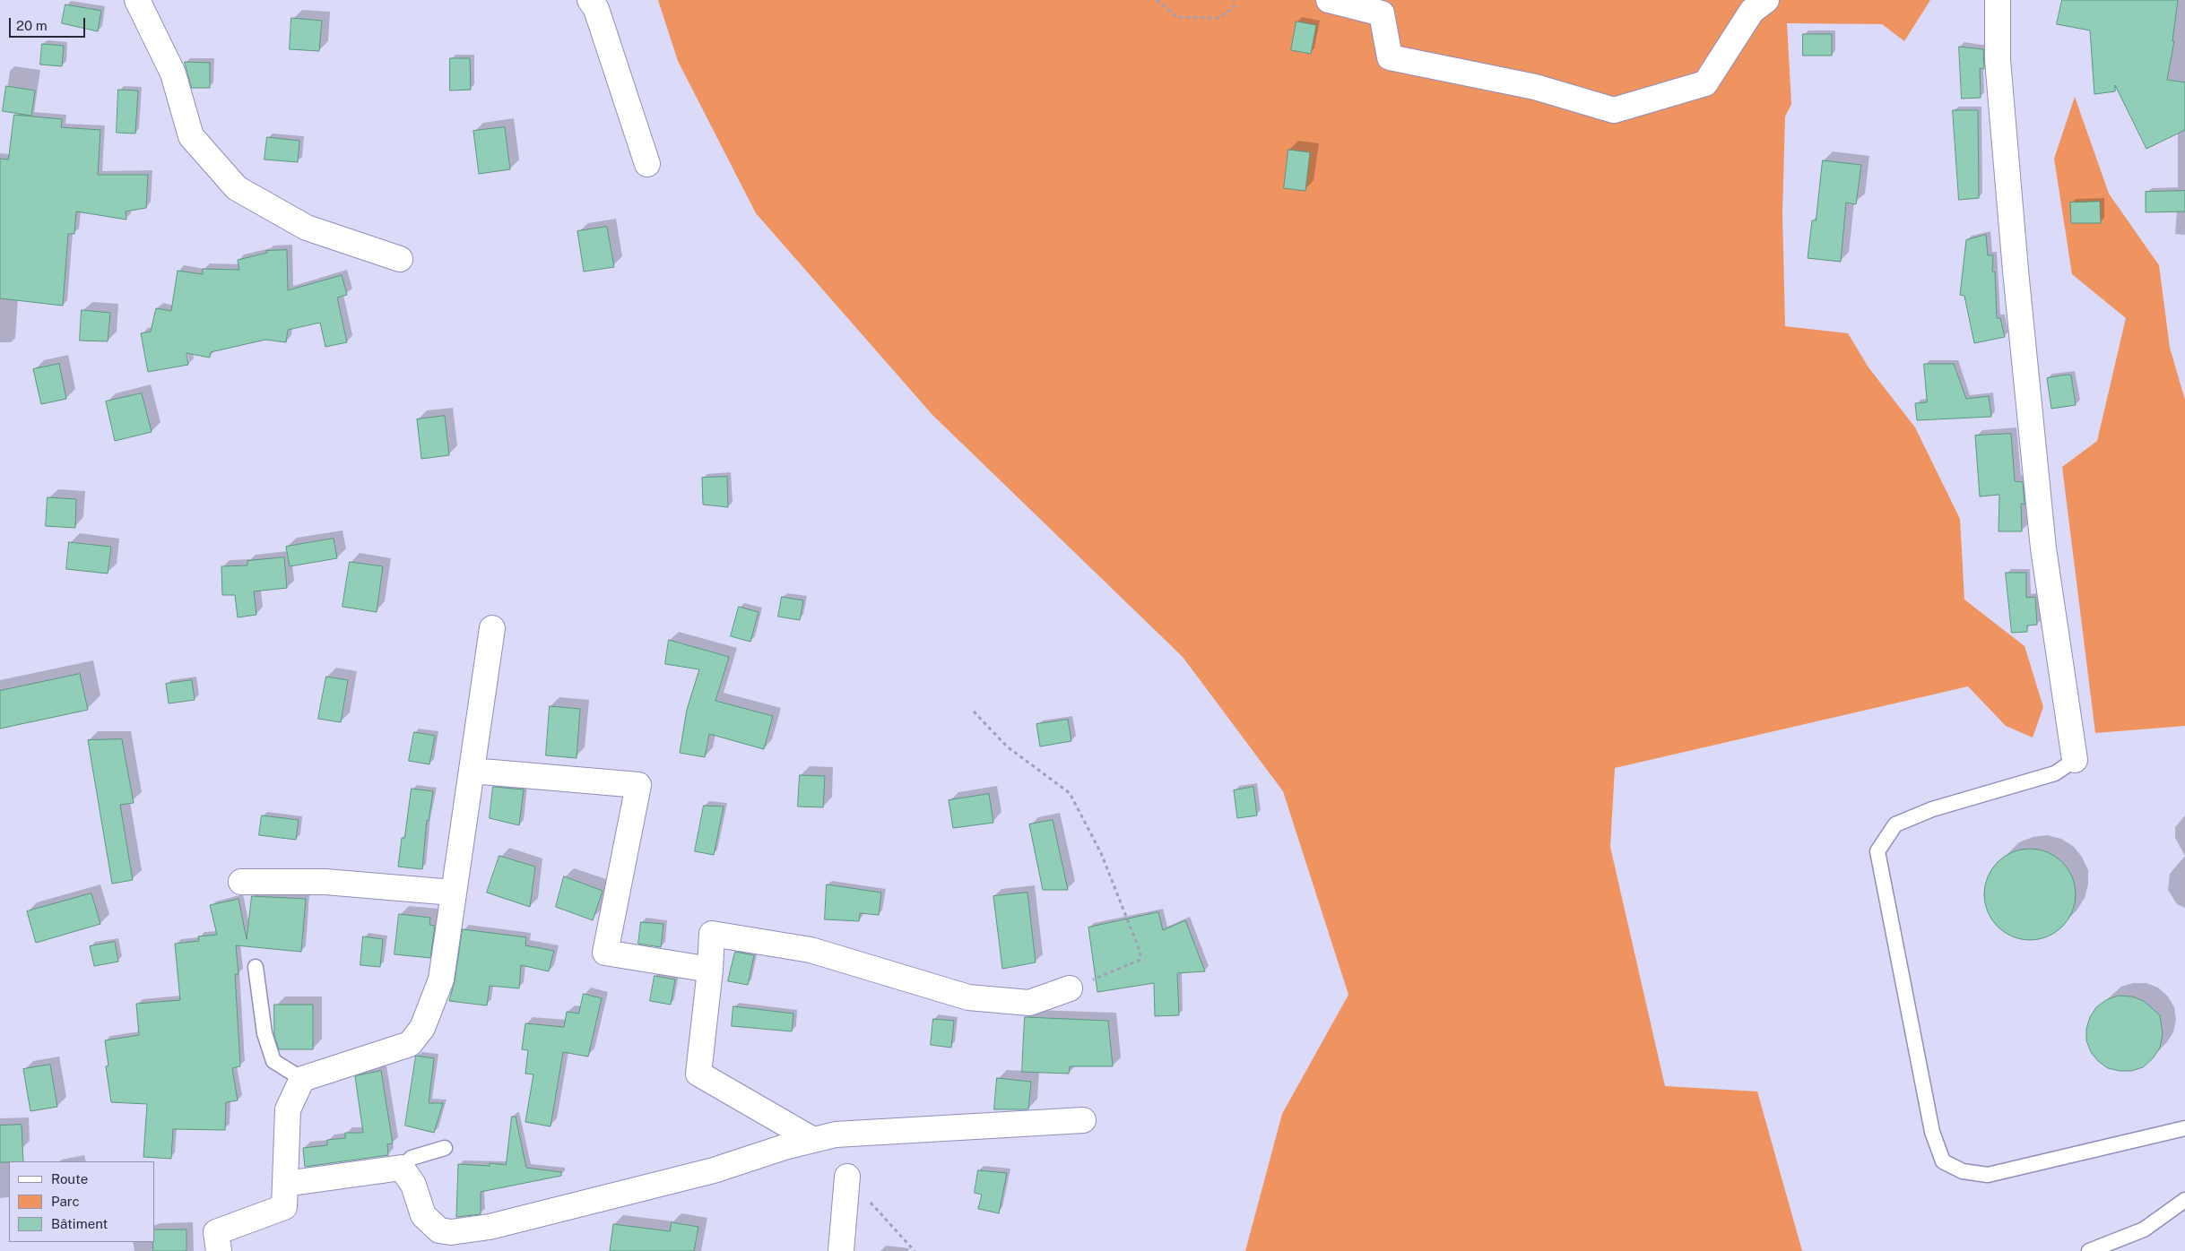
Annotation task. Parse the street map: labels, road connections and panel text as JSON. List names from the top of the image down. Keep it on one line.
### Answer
{"legend":["Route","Parc","Bâtiment"],"scale_bar":"20 m"}
